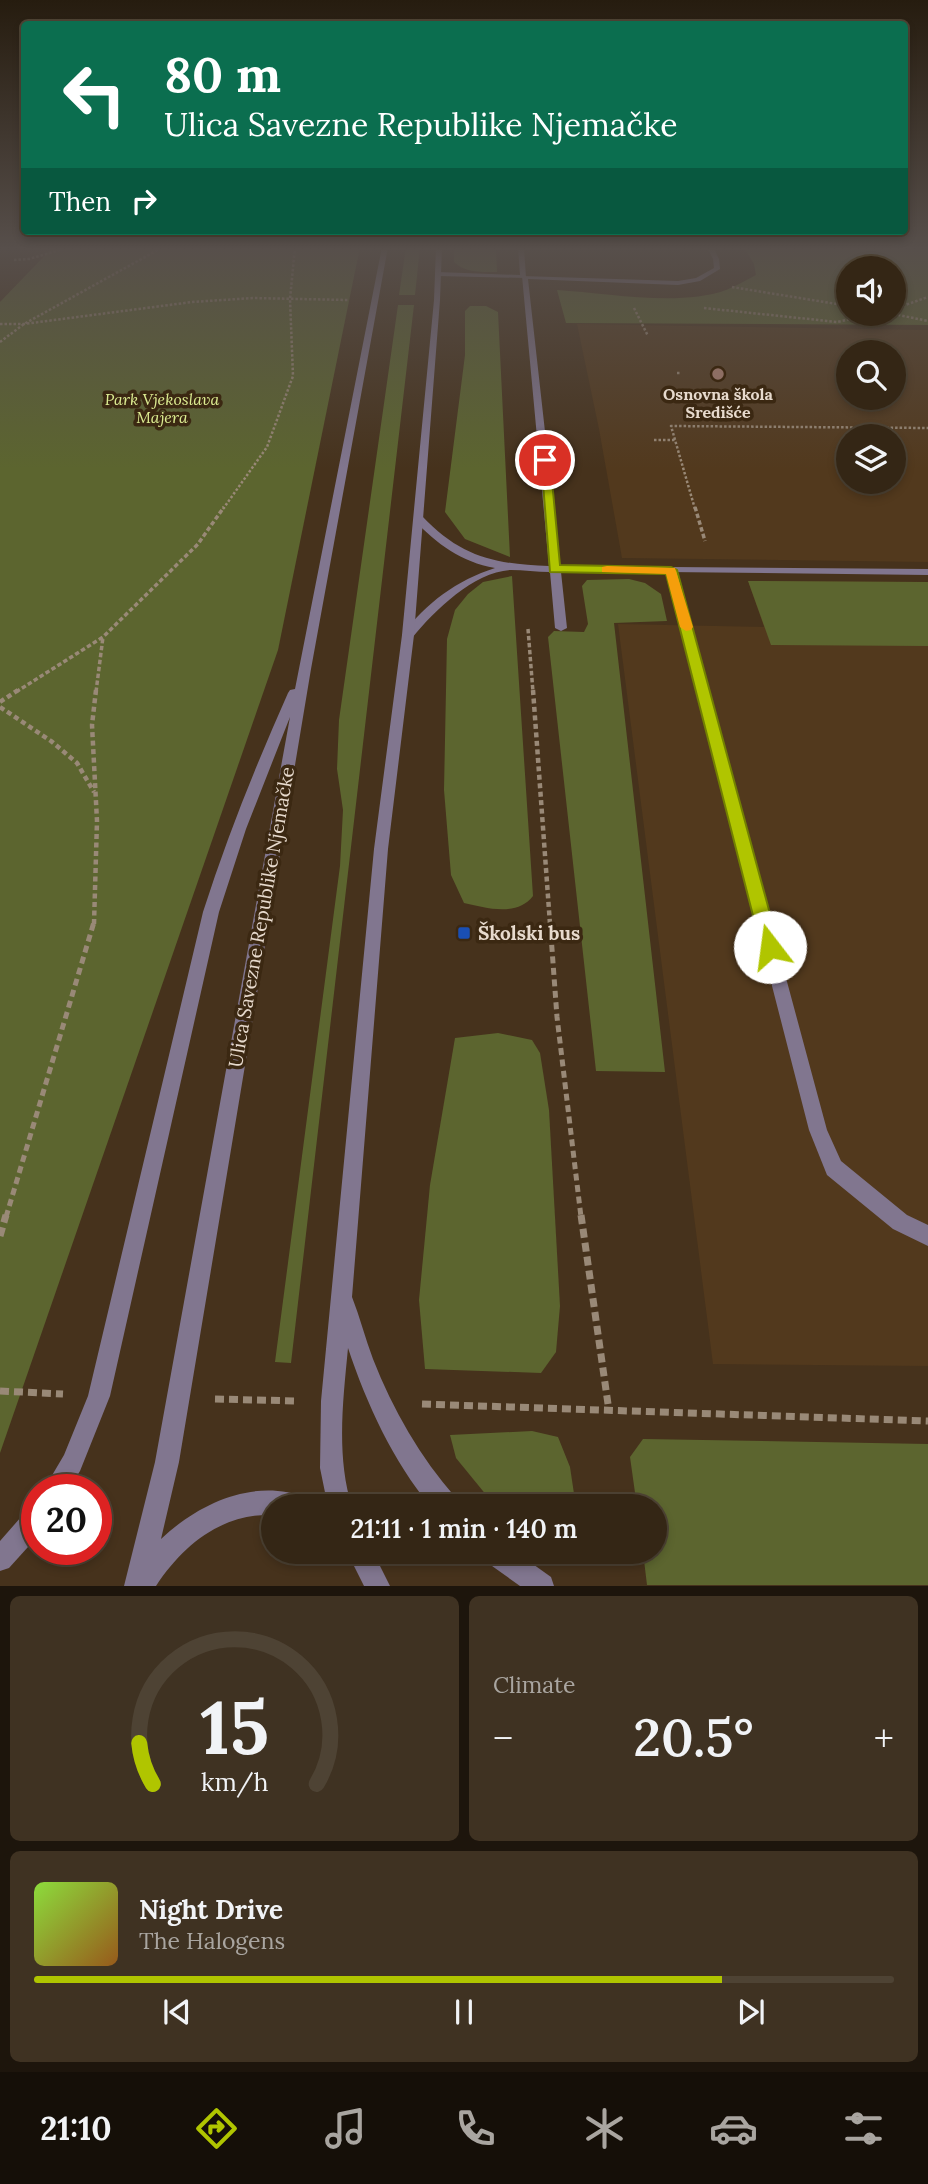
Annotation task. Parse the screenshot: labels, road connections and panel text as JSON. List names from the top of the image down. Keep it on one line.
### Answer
{"streets":{"street":["Ulica Savezne Republike Njemačke"]},"parks":["Park Vjekoslava Majera"],"places":{"other":["Osnovna škola Središće"],"transit":["Školski bus"]},"page":{"turn":["80 m","Ulica Savezne Republike Njemačke"],"then":"Then","limit":"20","trip":"21:11 · 1 min · 140 m","tile":"Climate","heat":["−","20.5°","+"],"song":["Night Drive","The Halogens"],"tabs":"21:10","gauge":["15","km/h"]}}
